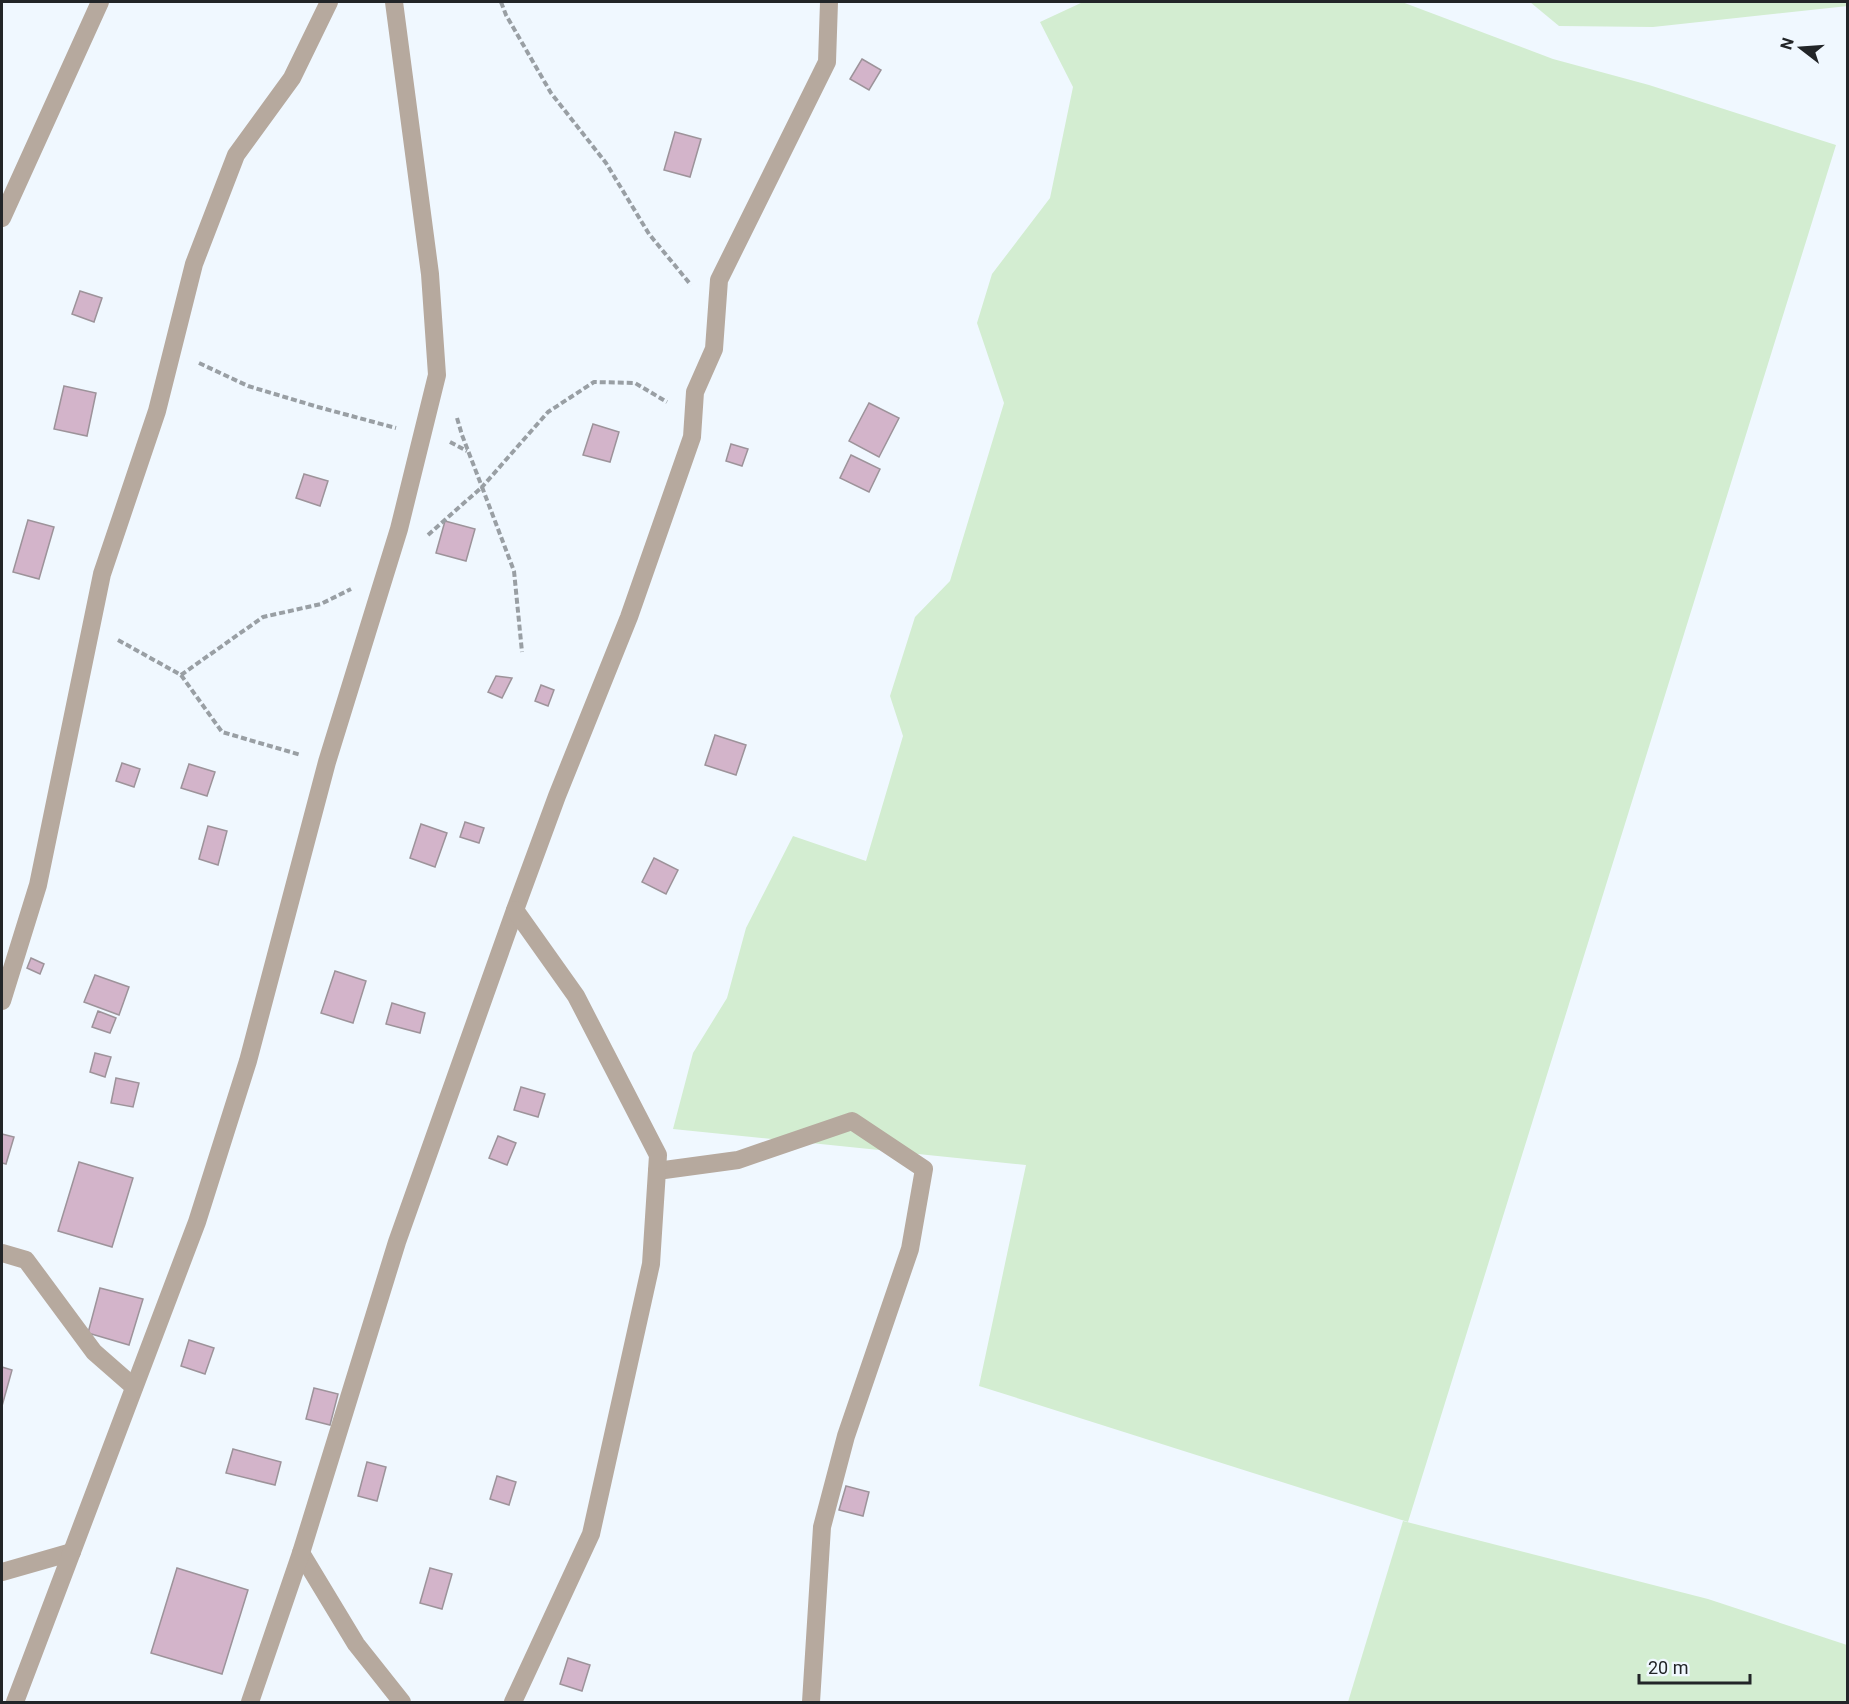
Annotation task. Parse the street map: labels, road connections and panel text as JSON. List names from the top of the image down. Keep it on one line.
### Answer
{"scale_bar":"20 m","north":"left"}
